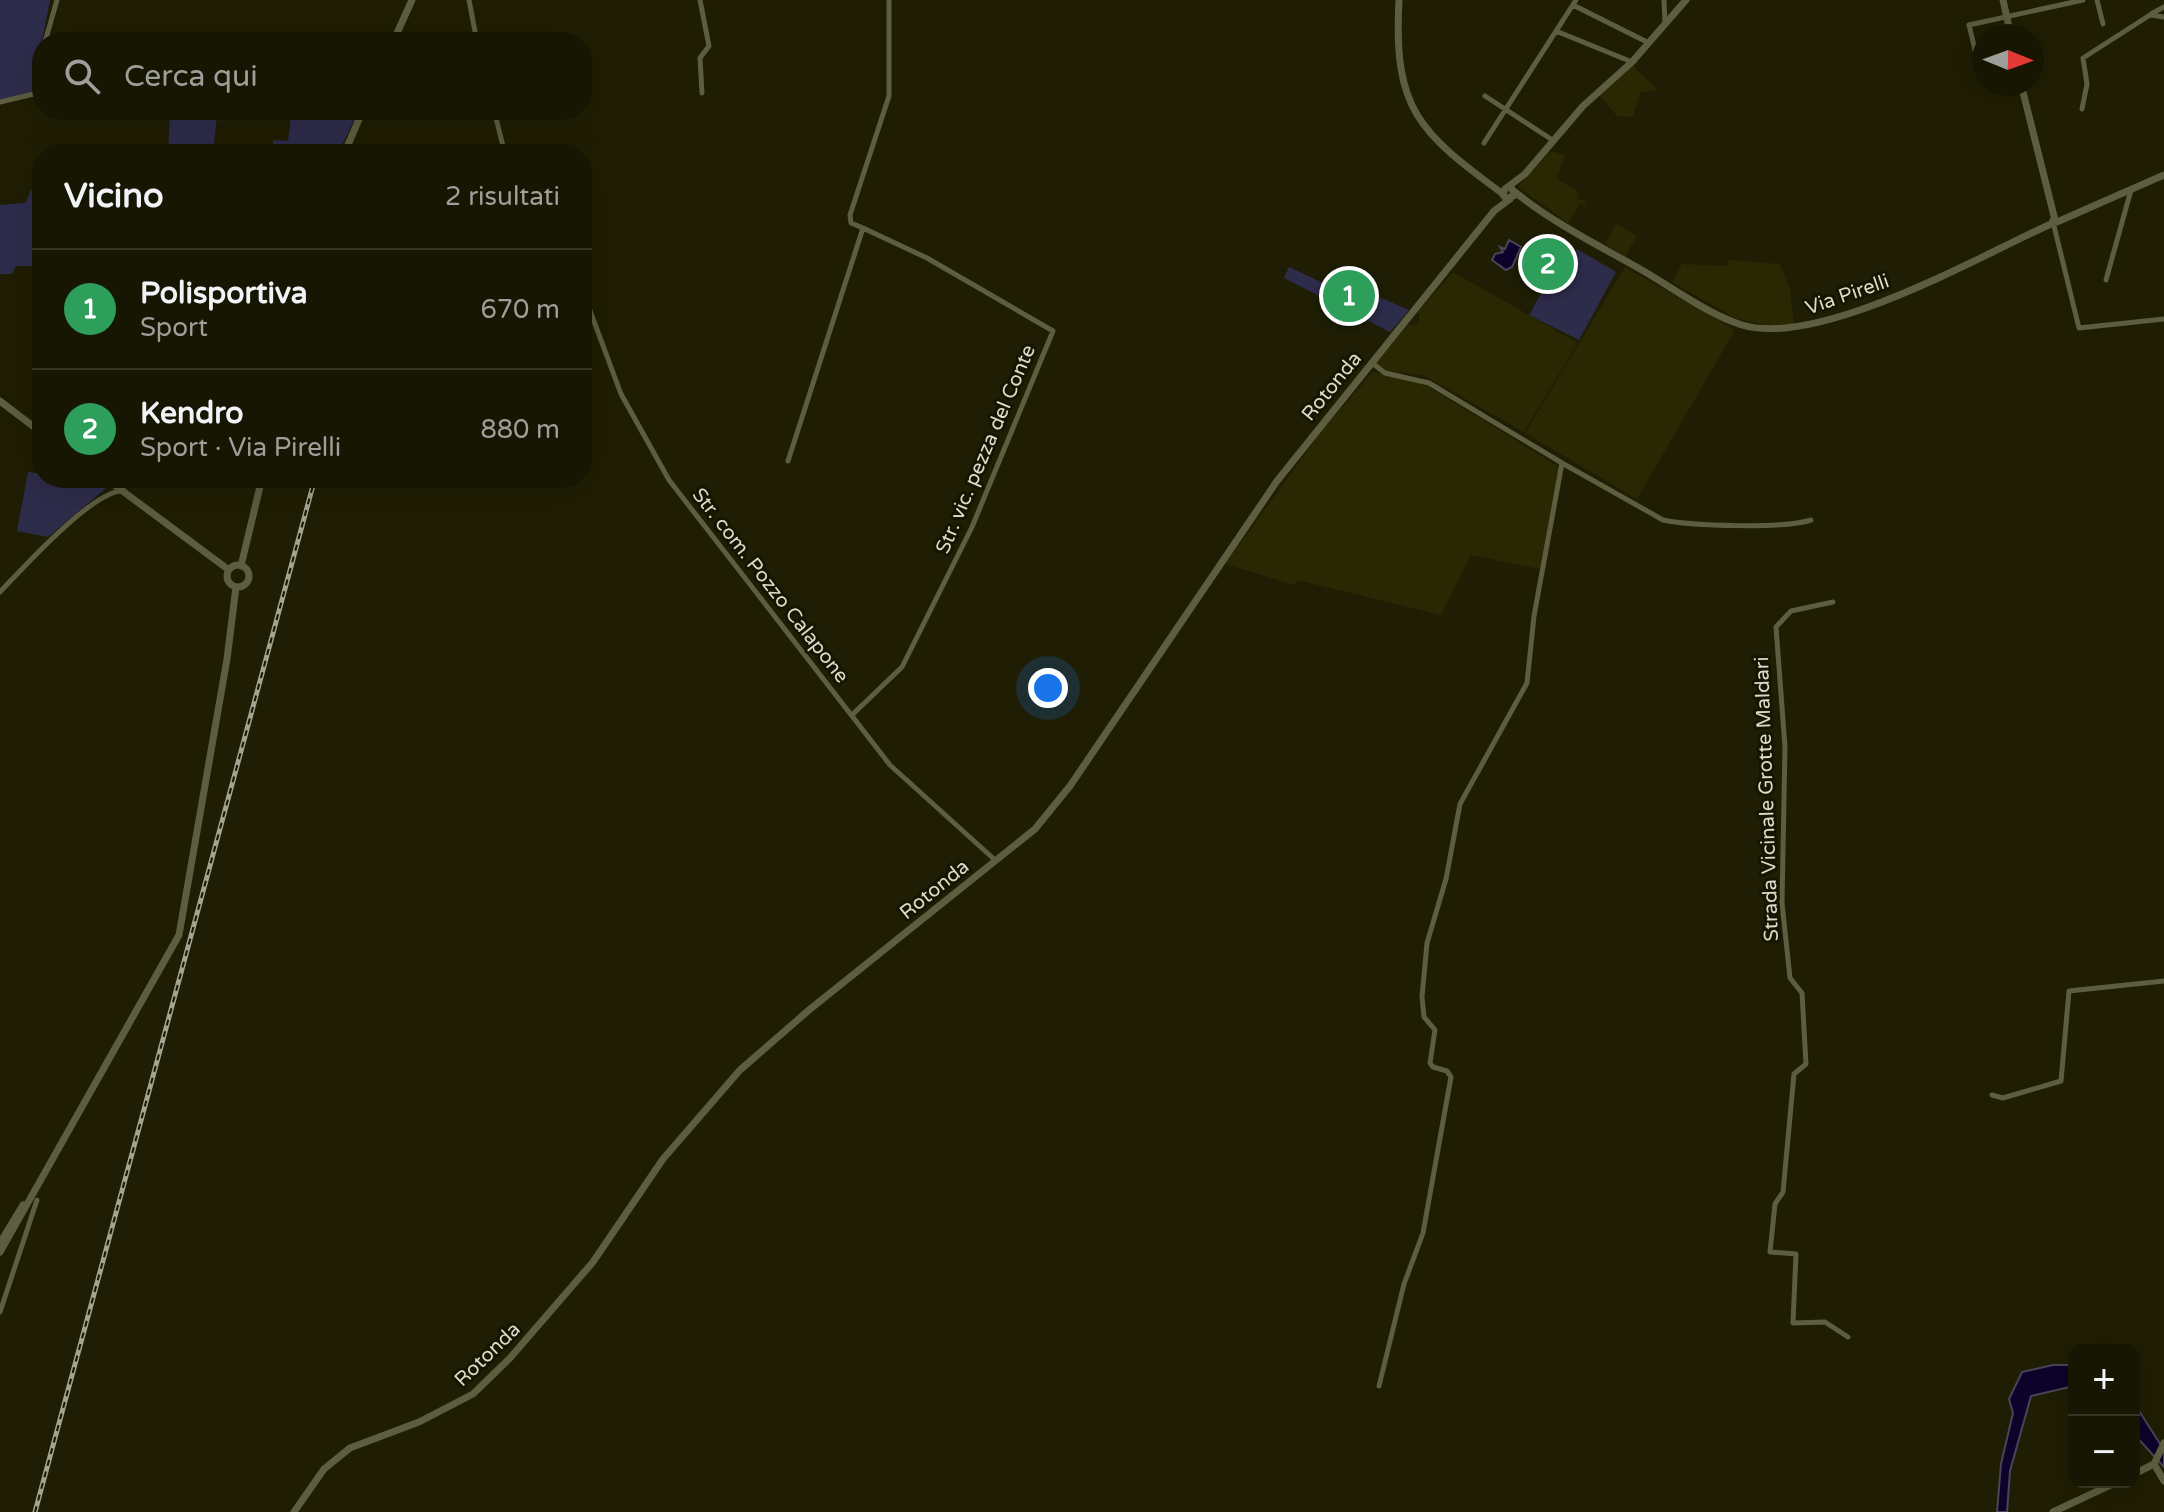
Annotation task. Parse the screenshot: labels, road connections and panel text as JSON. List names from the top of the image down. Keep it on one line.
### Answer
{"streets":{"main road":["Via Pirelli","Rotonda"],"street":["Str. vic. pezza del Conte","Str. com. Pozzo Calapone","Strada Vicinale Grotte Maldari"]},"crossings":[["Via Pirelli","Rotonda"],["Rotonda","Str. com. Pozzo Calapone"],["Str. vic. pezza del Conte","Str. com. Pozzo Calapone"]],"north":"right","page":{"search":"Cerca qui","heading":["Vicino","2 risultati"],"pins":["2","1"],"list":[{"mark":"1","name":"Polisportiva","note":"Sport","value":"670 m"},{"mark":"2","name":"Kendro","note":"Sport · Via Pirelli","value":"880 m"}],"map_buttons":["+","−"]}}
